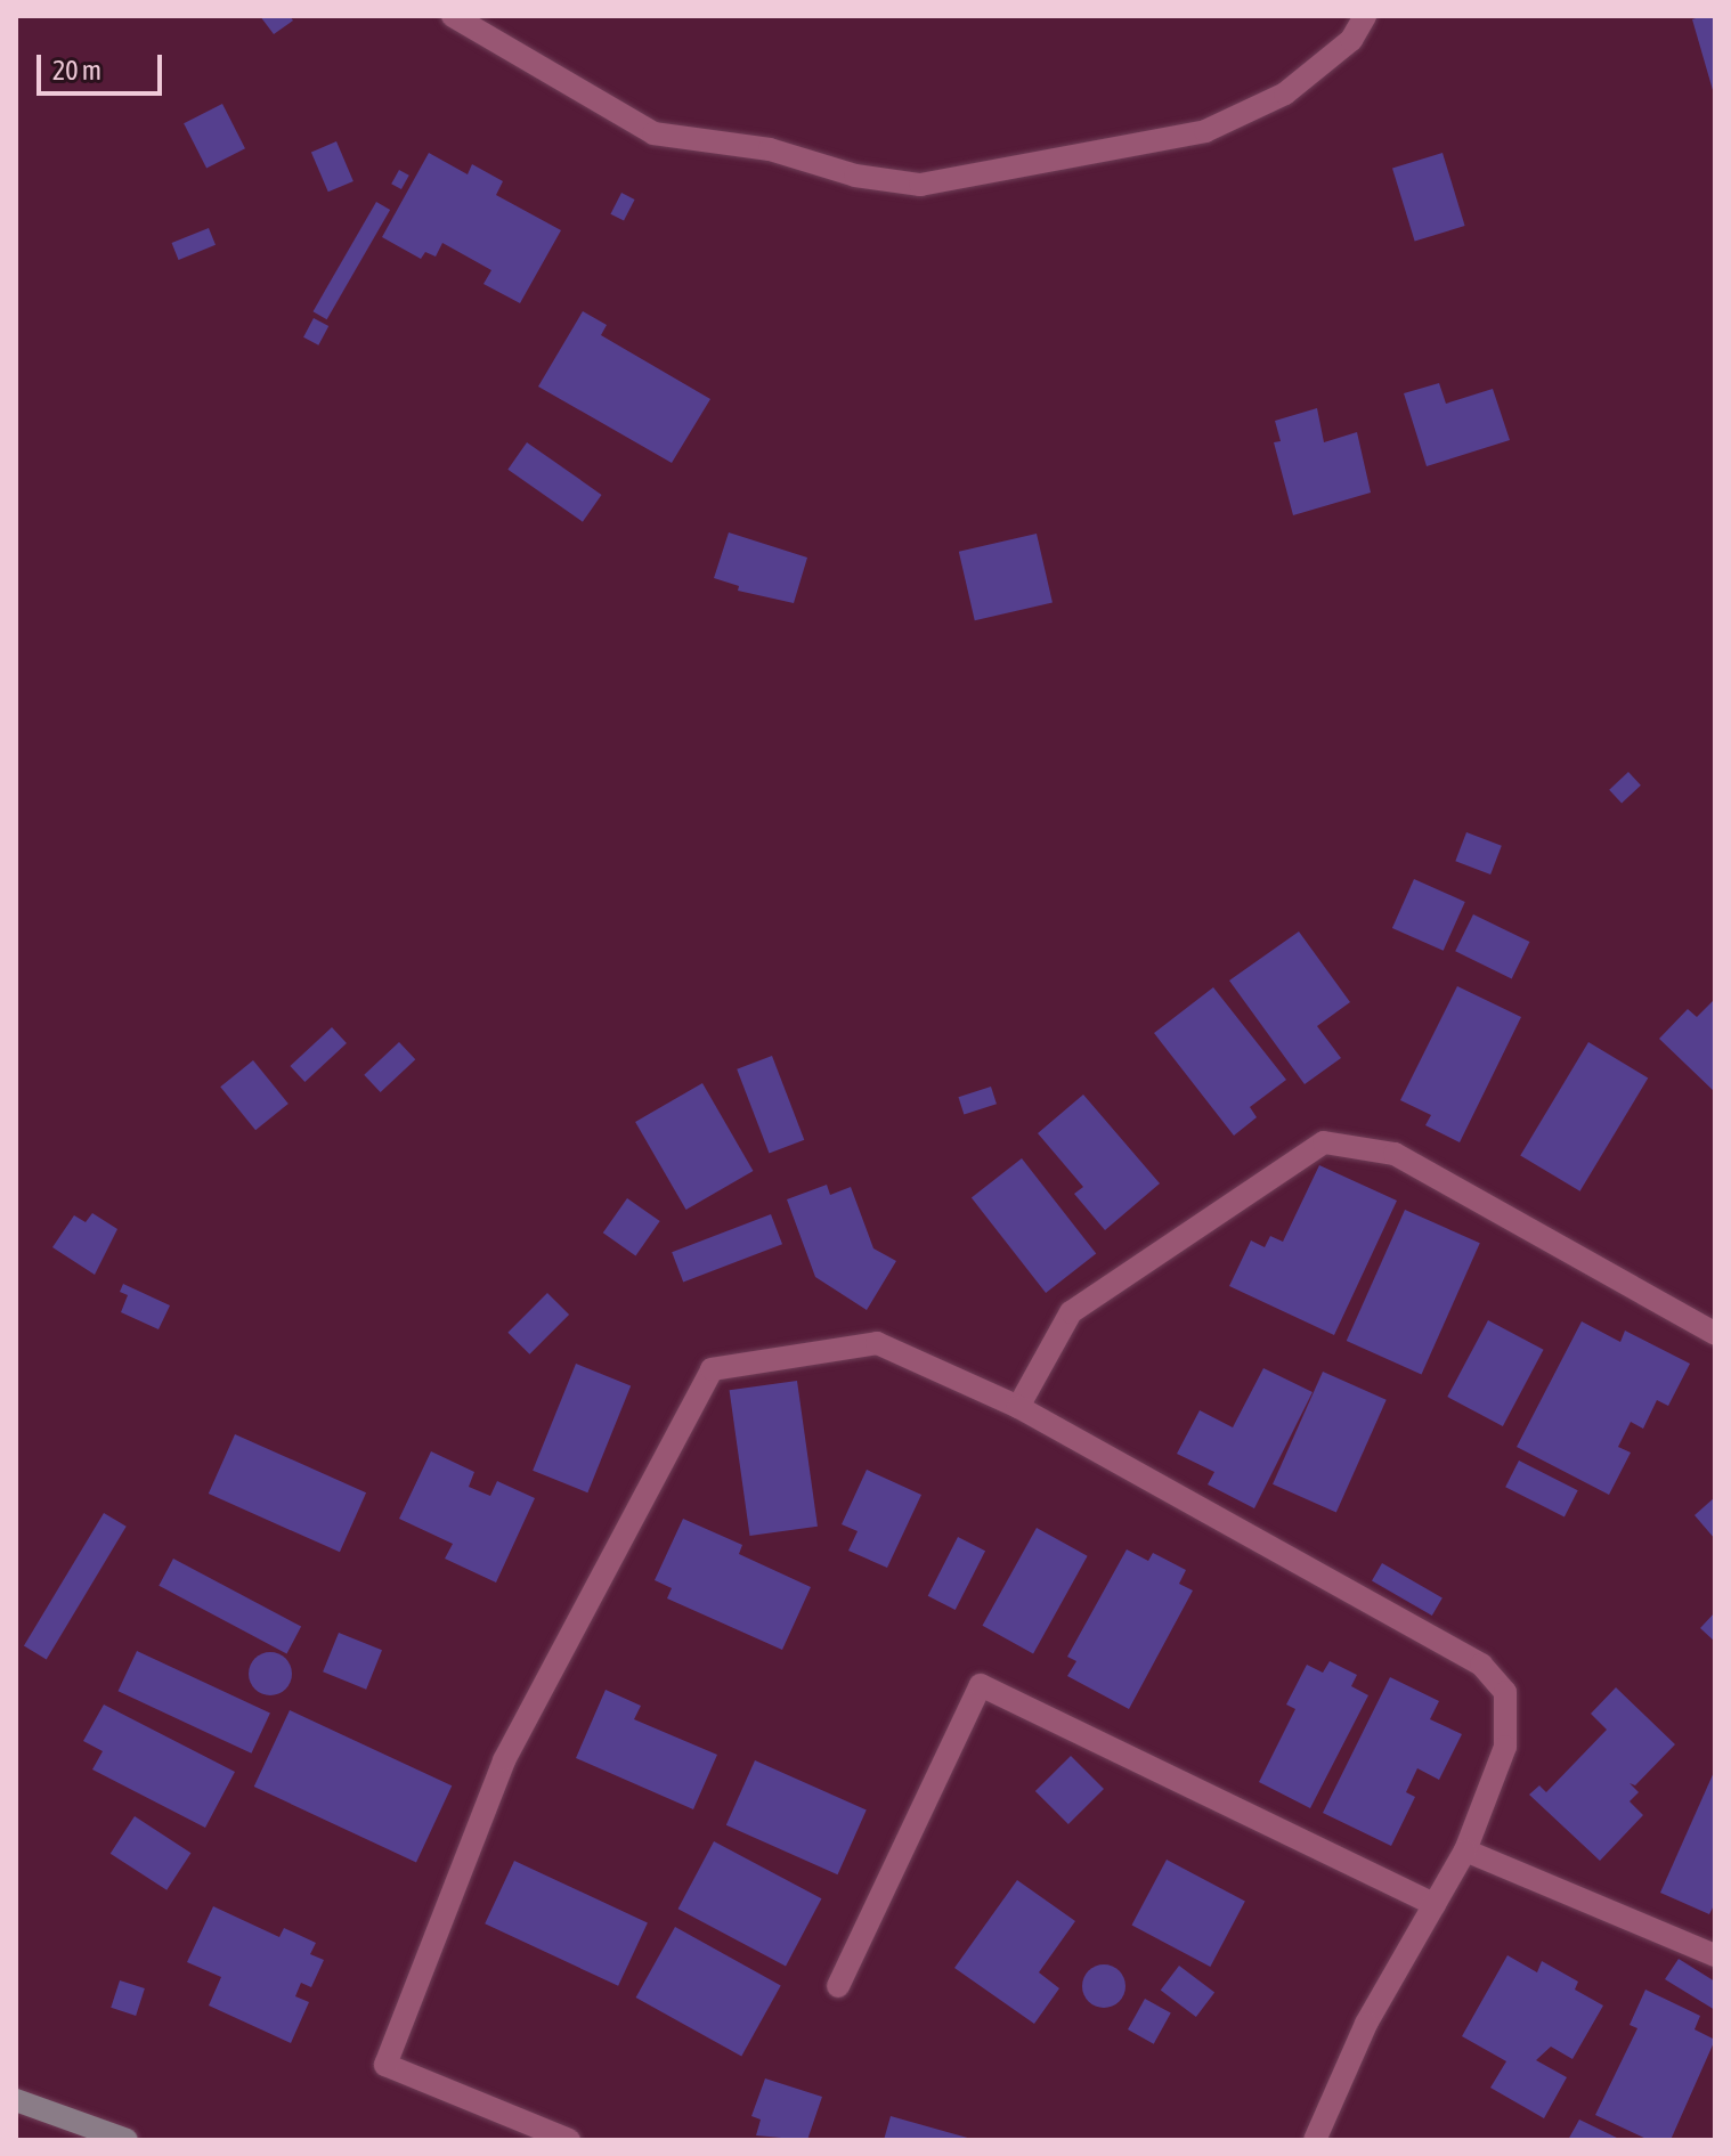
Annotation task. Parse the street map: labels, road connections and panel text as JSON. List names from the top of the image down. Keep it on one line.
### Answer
{"scale_bar":"20 m"}
